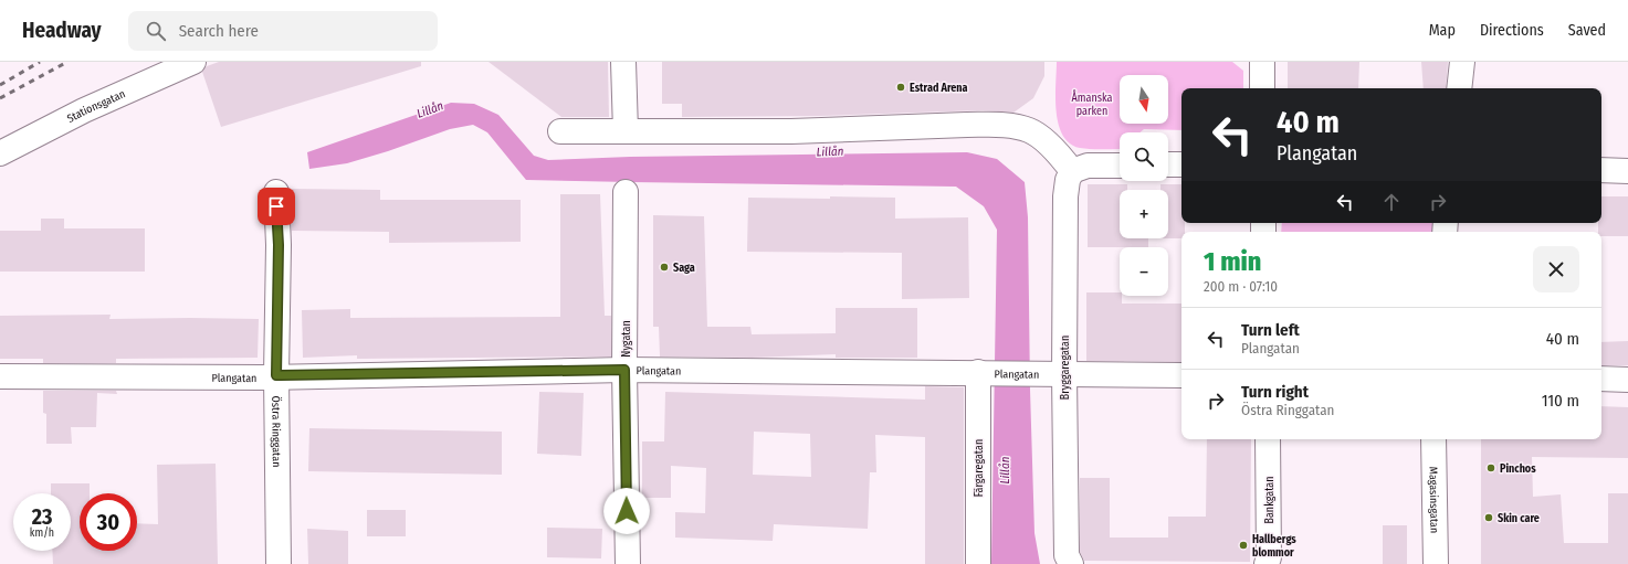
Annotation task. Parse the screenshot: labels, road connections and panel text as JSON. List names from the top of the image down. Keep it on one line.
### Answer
{"streets":{"street":["Stationsgatan","Nygatan","Bryggaregatan","Plangatan","Östra Ringgatan","Färgaregatan","Bankgatan","Magasinsgatan"]},"crossings":[["Nygatan","Plangatan"],["Bryggaregatan","Plangatan"],["Plangatan","Östra Ringgatan"],["Plangatan","Färgaregatan"]],"water":["Lillån"],"parks":["Åmanska parken"],"places":["Estrad Arena","Saga","Pinchos","Skin care","Hallbergs blommor"],"north":"bottom","page":{"header":"Headway","search":"Search here","nav":["Map","Directions","Saved"],"map_buttons":["+","−"],"turn":["40 m","Plangatan"],"heading":["1 min","200 m · 07:10"],"list":[{"name":"Turn left","note":"Plangatan","value":"40 m"},{"name":"Turn right","note":"Östra Ringgatan","value":"110 m"}],"speed":"23 km/h","limit":"30"}}
